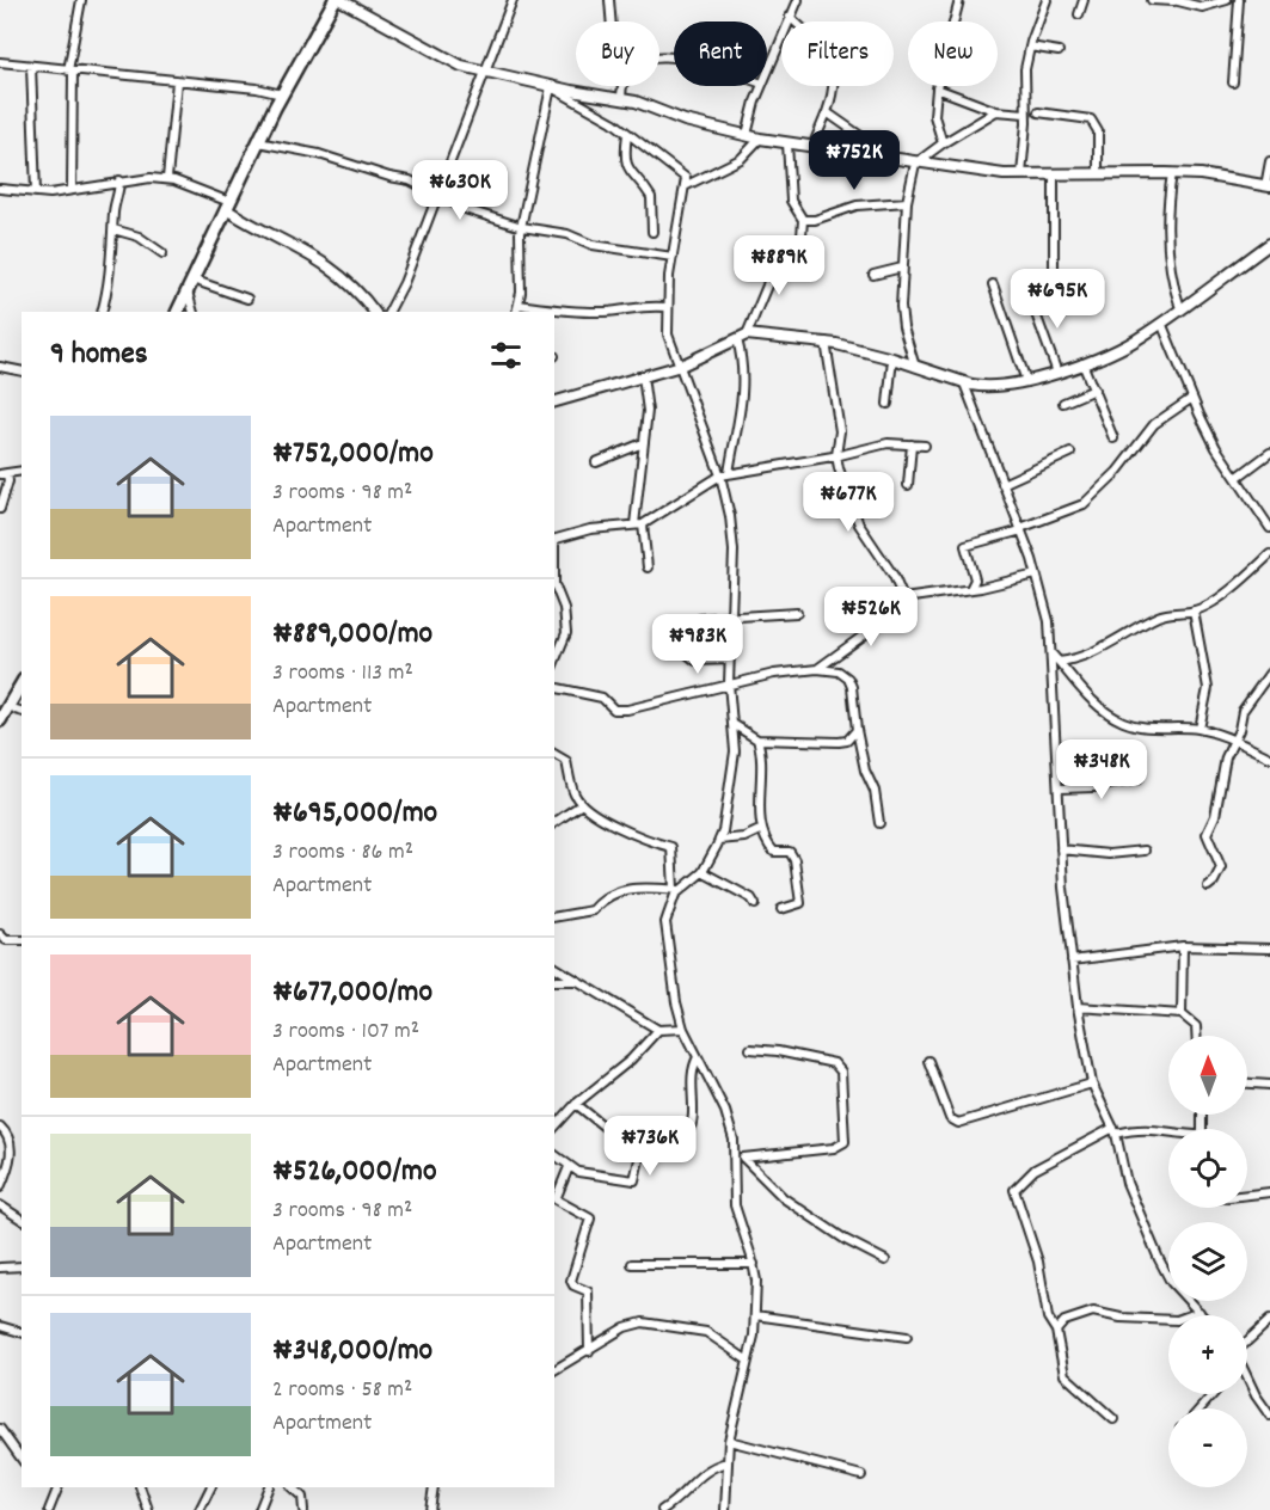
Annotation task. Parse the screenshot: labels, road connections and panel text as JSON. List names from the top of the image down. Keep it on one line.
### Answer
{"north":"top","page":{"chip":["Buy","Rent","Filters","New"],"price":["₦752K","₦630K","₦889K","₦695K","₦677K","₦526K","₦983K","₦348K","₦736K"],"heading":"9 homes","list":[{"name":"₦752,000/mo","note":"3 rooms · 98 m² · Apartment"},{"name":"₦889,000/mo","note":"3 rooms · 113 m² · Apartment"},{"name":"₦695,000/mo","note":"3 rooms · 86 m² · Apartment"},{"name":"₦677,000/mo","note":"3 rooms · 107 m² · Apartment"},{"name":"₦526,000/mo","note":"3 rooms · 98 m² · Apartment"},{"name":"₦348,000/mo","note":"2 rooms · 58 m² · Apartment"}],"map_buttons":["+","−"]}}
